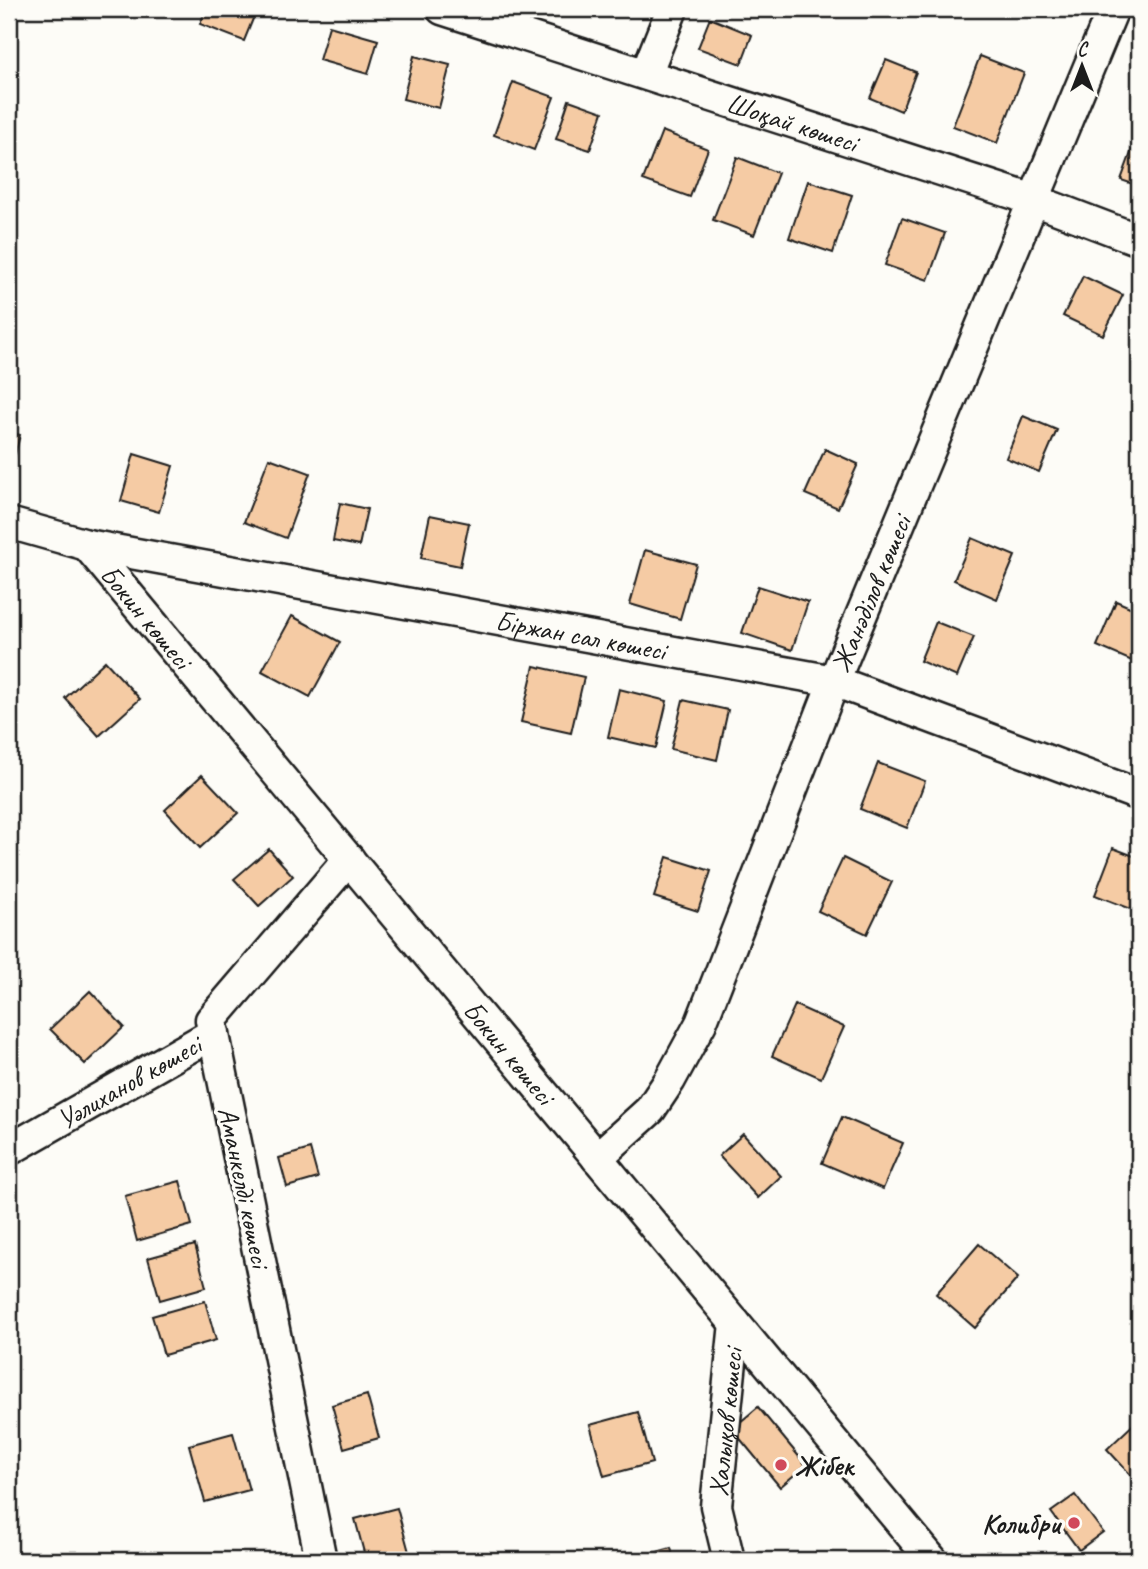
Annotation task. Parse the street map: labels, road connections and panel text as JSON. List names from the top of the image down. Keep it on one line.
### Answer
{"streets":{"street":["Шоқай көшесі","Жанәділов көшесі","Бокин көшесі","Біржан сал көшесі","Уәлиханов көшесі","Аманкелді көшесі","Халықов көшесі"]},"crossings":[["Шоқай көшесі","Жанәділов көшесі"],["Жанәділов көшесі","Бокин көшесі"],["Жанәділов көшесі","Біржан сал көшесі"],["Бокин көшесі","Біржан сал көшесі"],["Бокин көшесі","Халықов көшесі"],["Уәлиханов көшесі","Аманкелді көшесі"]],"places":["Жібек","Колибри"],"north":"top"}
